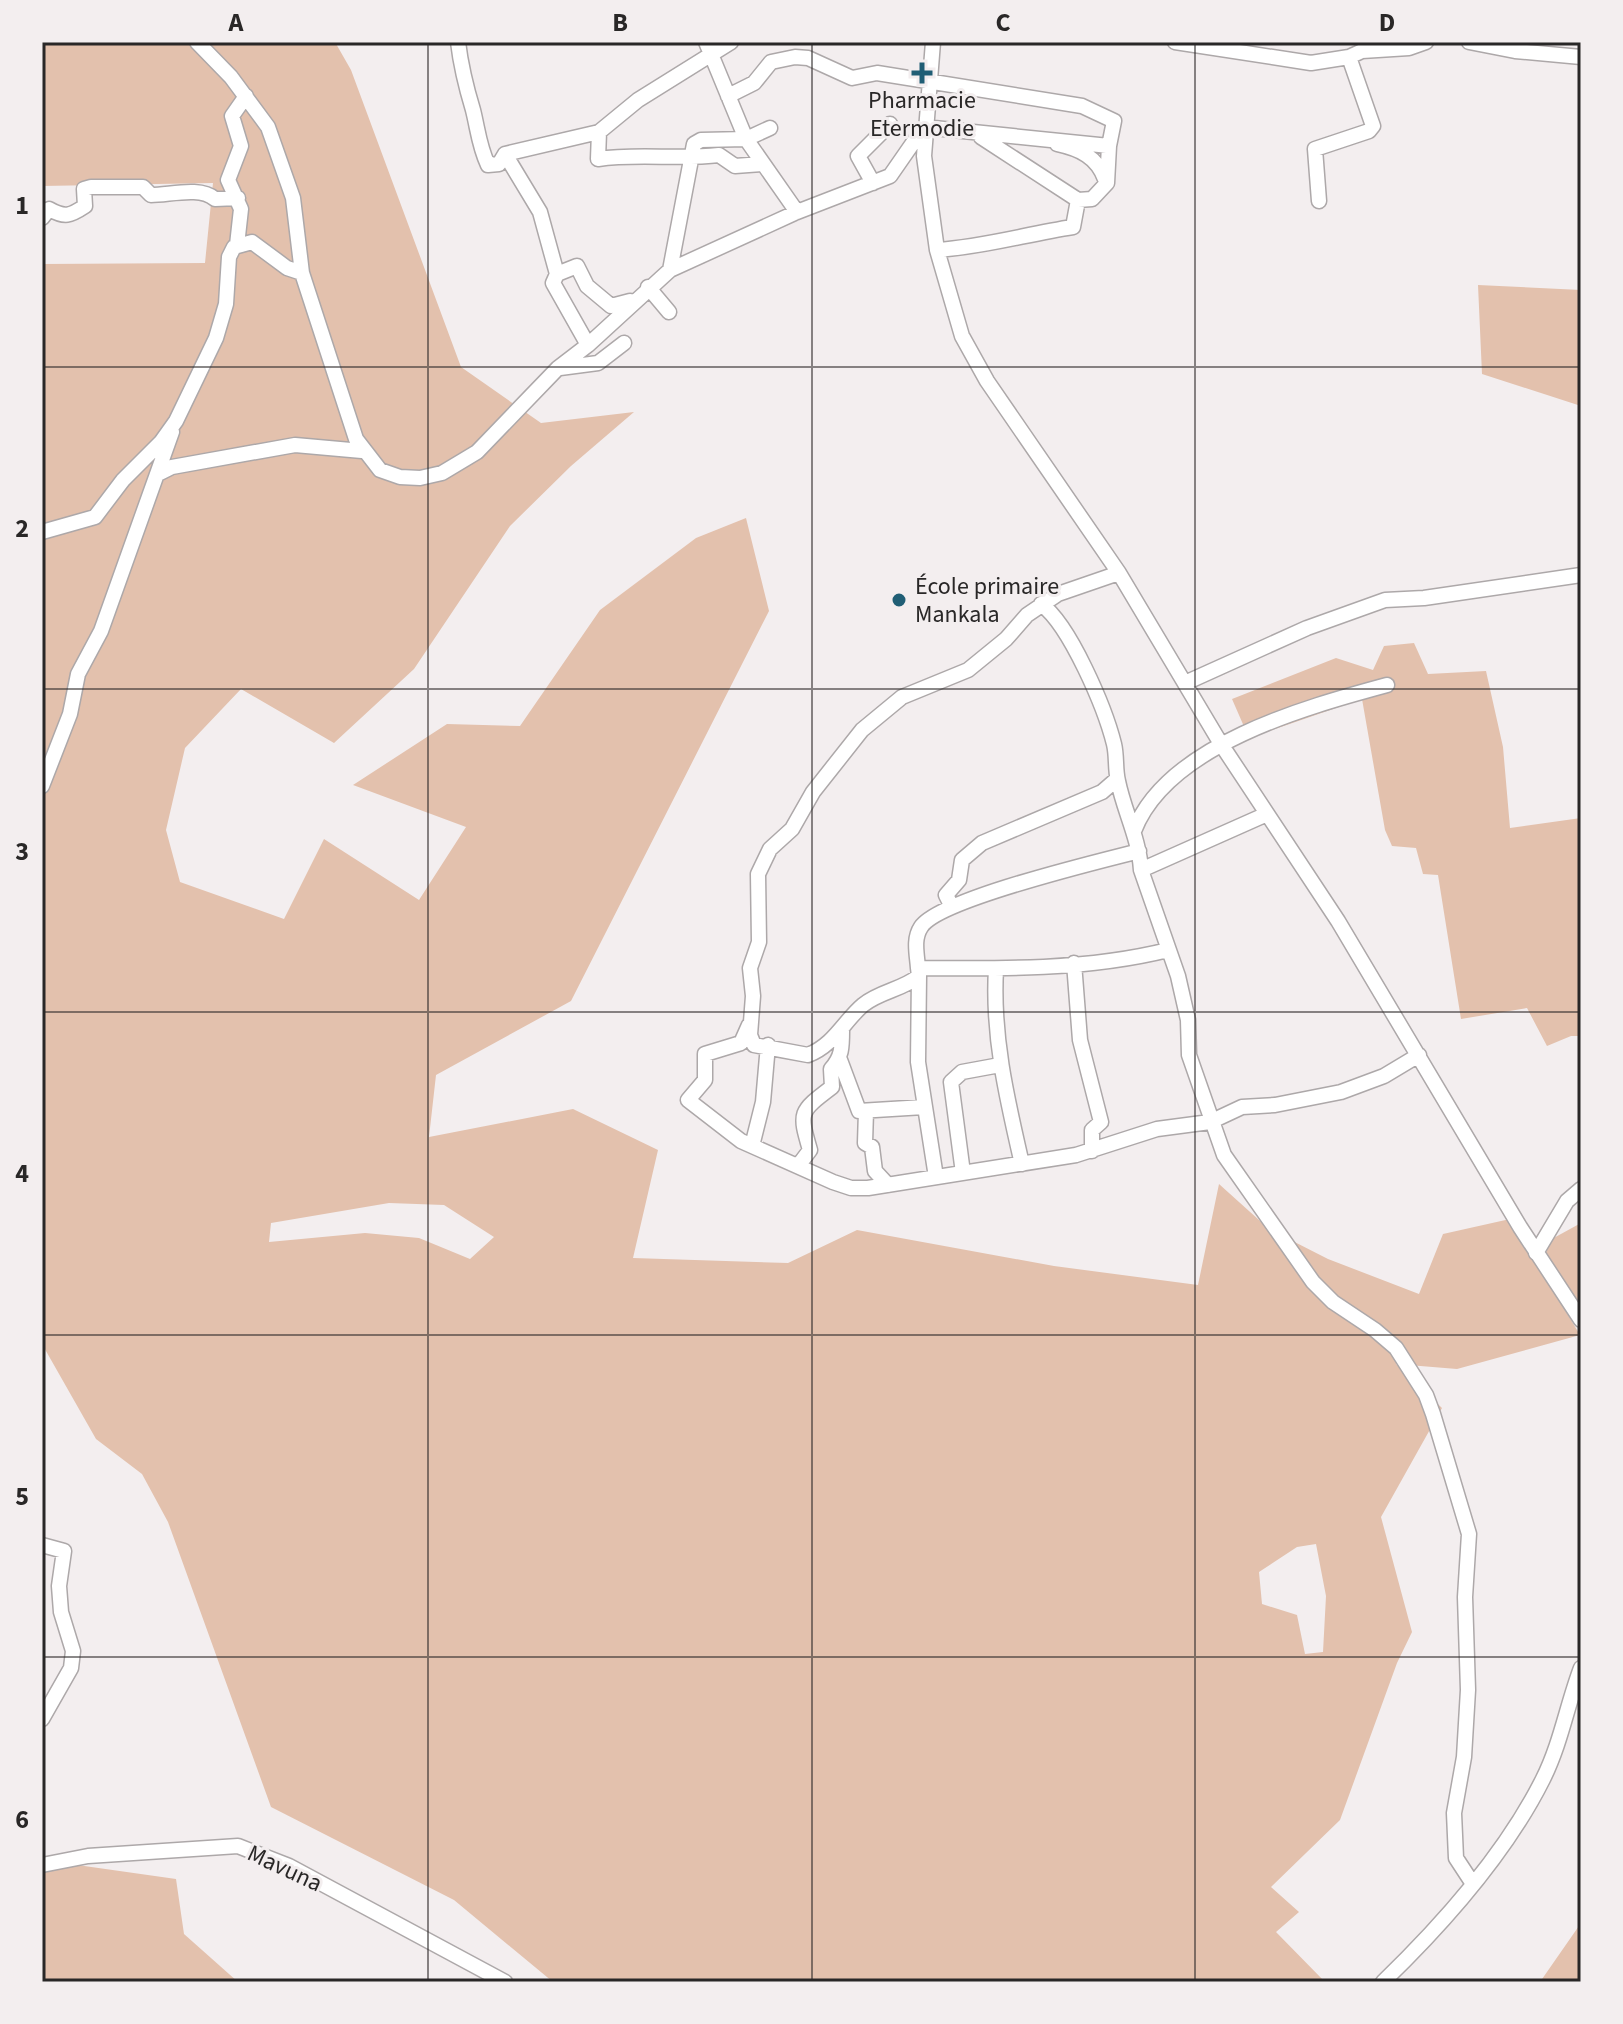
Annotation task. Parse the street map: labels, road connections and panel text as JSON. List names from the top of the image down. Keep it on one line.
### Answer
{"streets":{"street":["Mavuna"]},"places":{"health":["Pharmacie Etermodie"],"other":["École primaire Mankala"]},"grid":{"columns":["A","B","C","D"],"rows":["1","2","3","4","5","6"]}}
